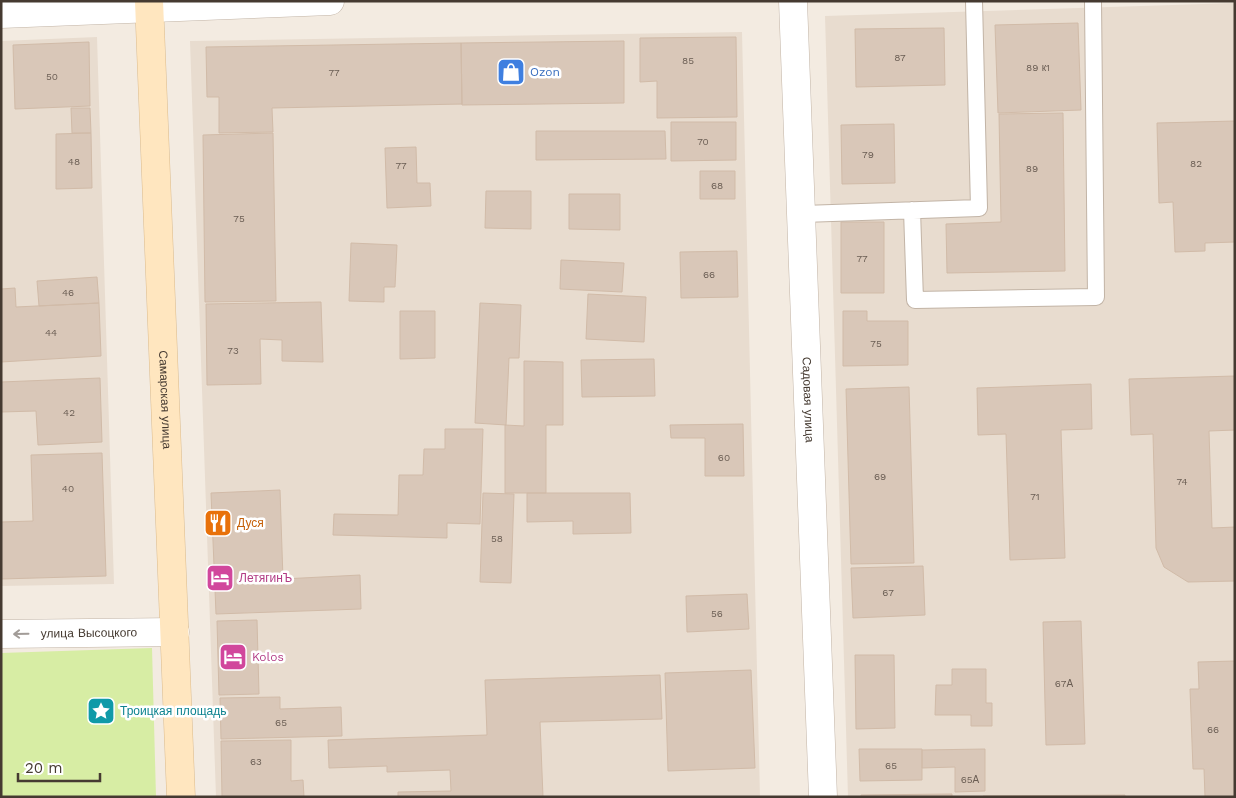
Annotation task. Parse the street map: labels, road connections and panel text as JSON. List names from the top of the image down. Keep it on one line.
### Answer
{"streets":{"main road":["Самарская улица"],"street":["Садовая улица","улица Высоцкого"]},"crossings":[["Самарская улица","улица Высоцкого"]],"one_way":["улица Высоцкого"],"places":{"shop":["Ozon"],"restaurant":["Дуся"],"hotel":["ЛетягинЪ","Kolos"],"place":["Троицкая площадь"]},"house_numbers":["87","85","89 к1","77","50","70","79","48","82","77","89","68","75","77","66","46","44","75","73","42","60","69","74","40","71","58","67","56","67А","65","66","63","65","65А"],"scale_bar":"20 m"}
